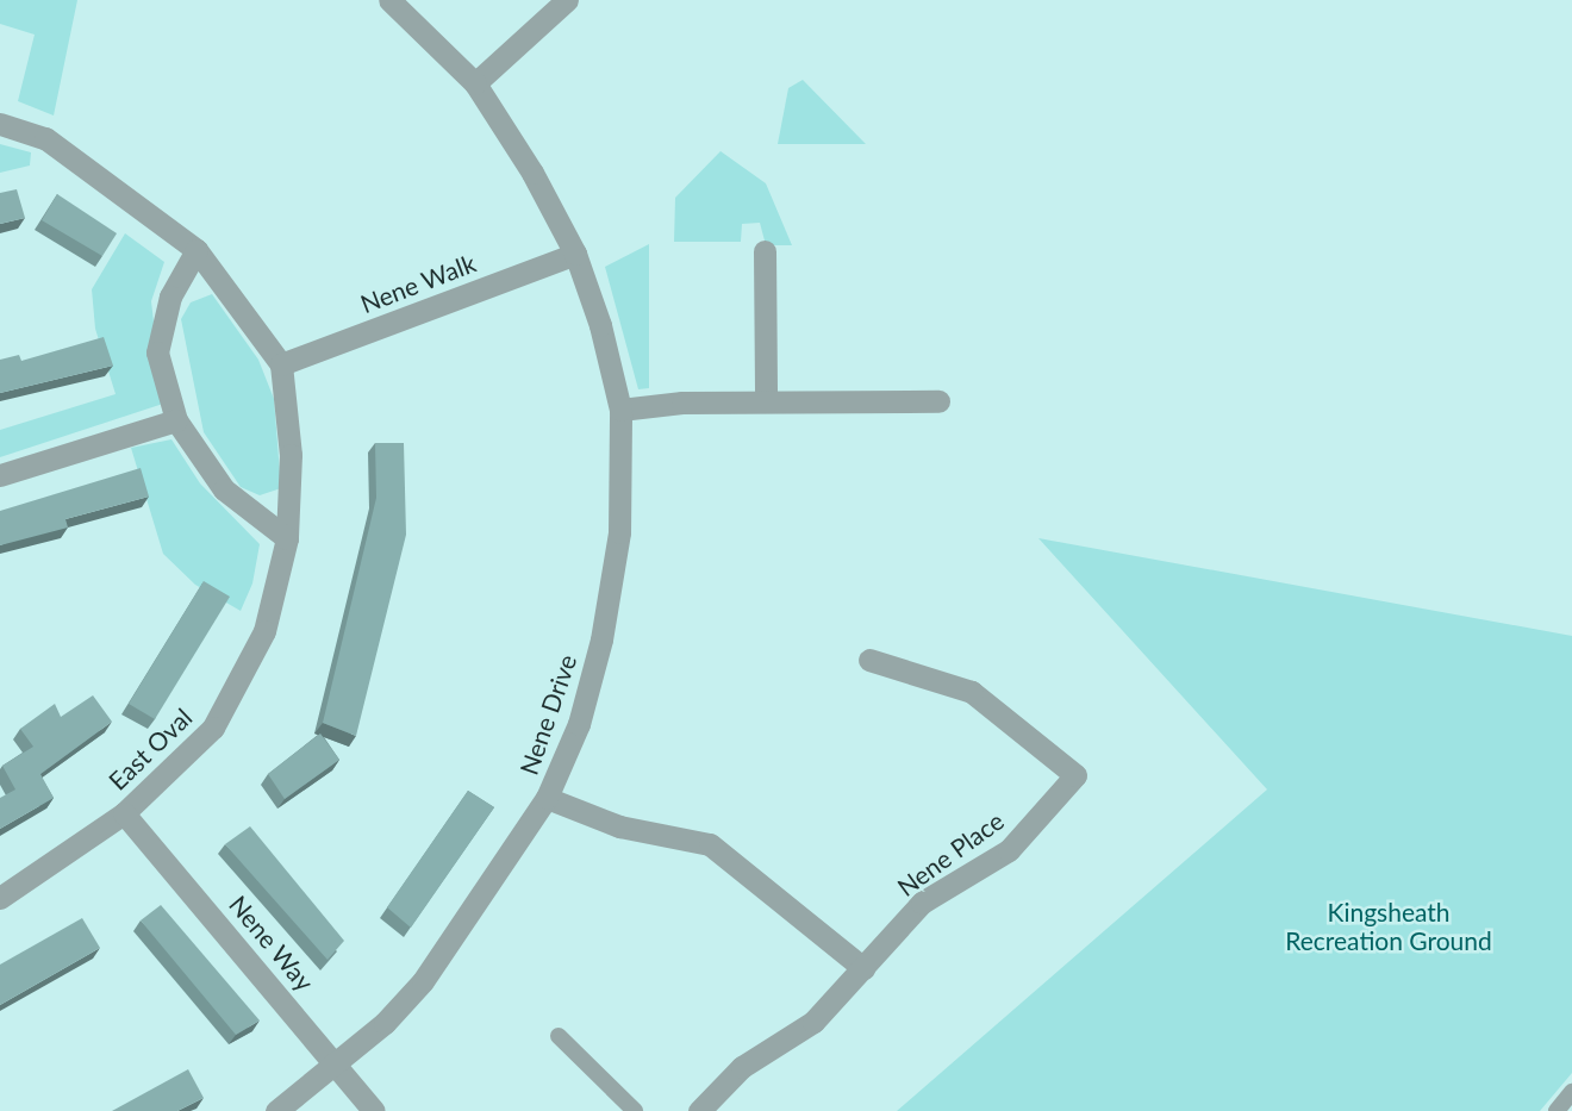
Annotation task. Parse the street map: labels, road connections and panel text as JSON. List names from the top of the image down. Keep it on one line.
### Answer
{"streets":{"street":["Nene Walk","Nene Drive","East Oval","Nene Place","Nene Way"]},"crossings":[["Nene Walk","Nene Drive"],["Nene Walk","East Oval"],["Nene Drive","Nene Way"],["East Oval","Nene Way"]],"parks":["Kingsheath Recreation Ground"]}
